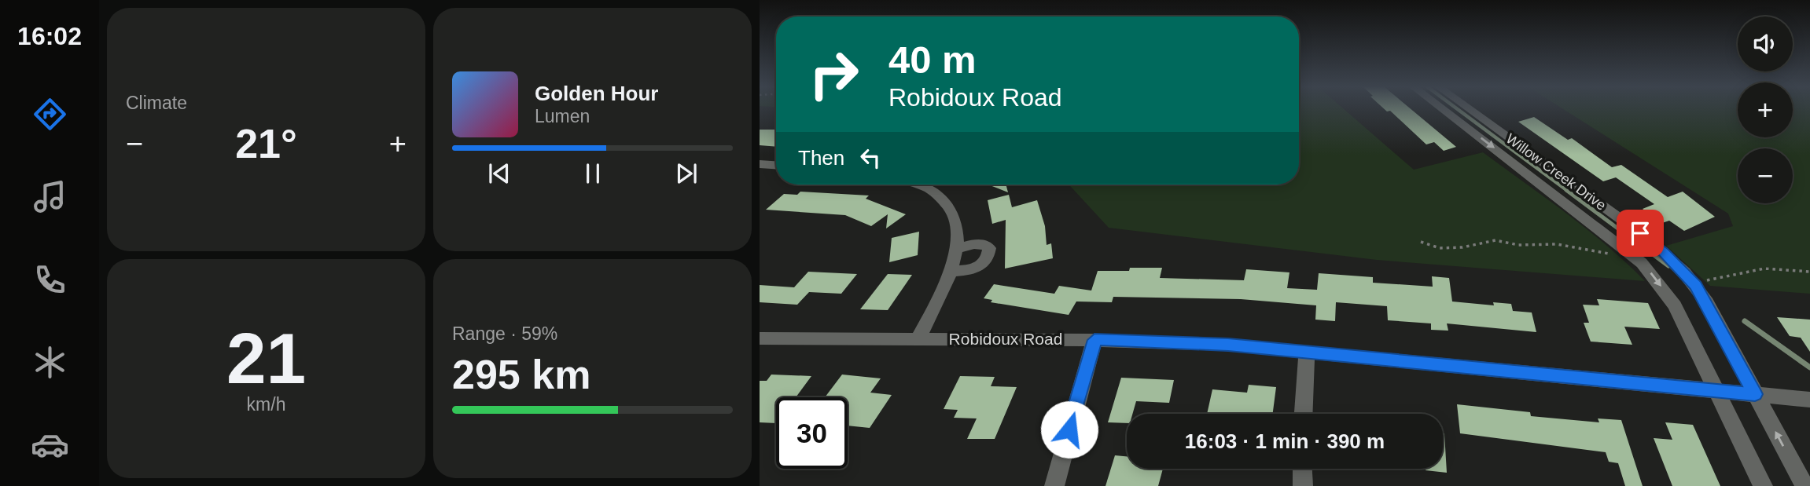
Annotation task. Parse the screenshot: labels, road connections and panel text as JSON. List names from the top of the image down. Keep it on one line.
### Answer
{"streets":{"street":["Willow Creek Drive","Robidoux Road"]},"crossings":[["Willow Creek Drive","Robidoux Road"]],"page":{"tabs":"16:02","tile":["Climate",["21","km/h"],["Range · 59%","295 km"]],"map_buttons":["+","−"],"turn":["40 m","Robidoux Road"],"song":["Golden Hour","Lumen"],"heat":["−","21°","+"],"then":"Then","limit":"30","trip":"16:03 · 1 min · 390 m"}}
